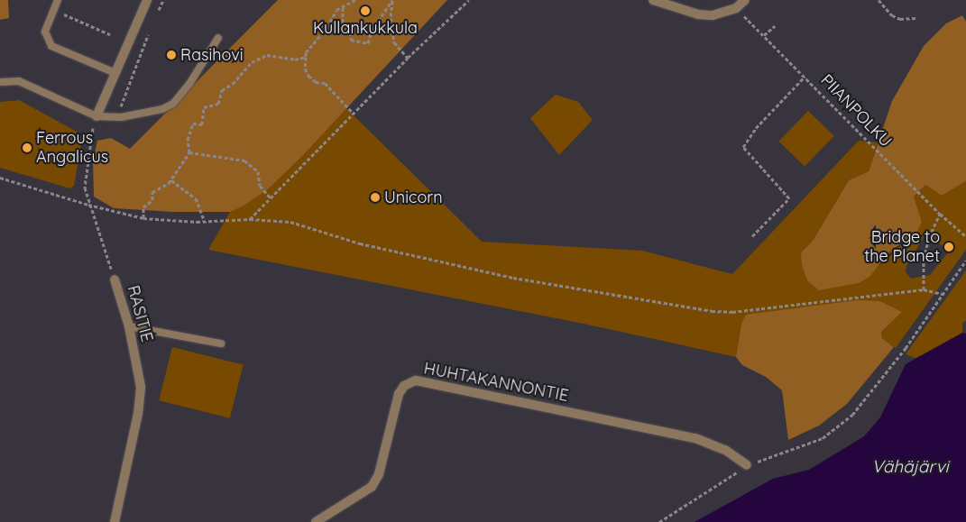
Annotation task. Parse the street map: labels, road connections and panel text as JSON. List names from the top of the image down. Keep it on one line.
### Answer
{"streets":{"street":["RASITIE","HUHTAKANNONTIE"],"path":["PIIANPOLKU"]},"water":["Vähäjärvi"],"places":["Kullankukkula","Rasihovi","Ferrous Angalicus","Unicorn","Bridge to the Planet"]}
